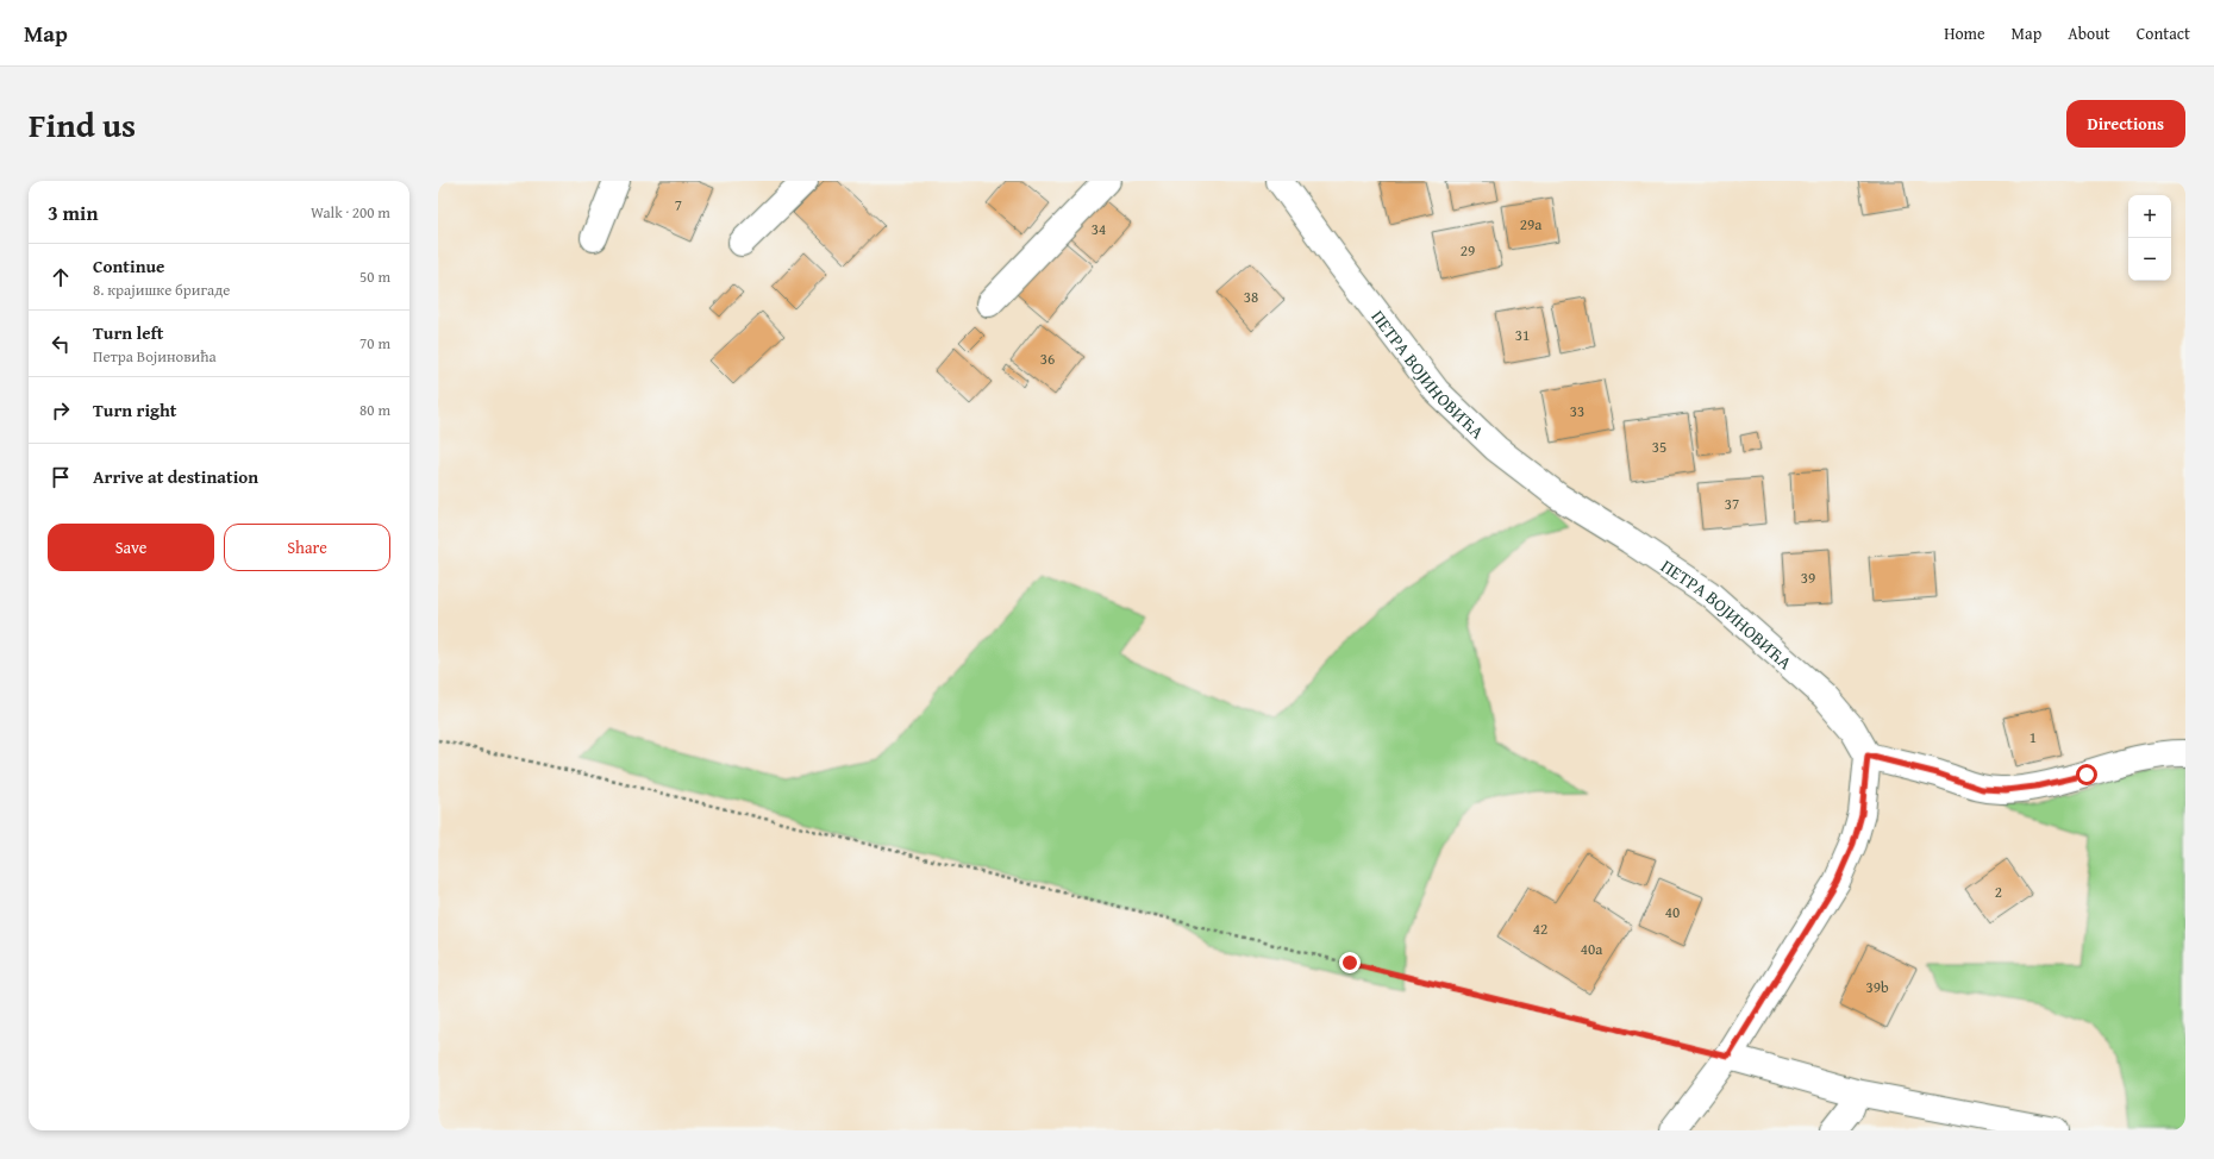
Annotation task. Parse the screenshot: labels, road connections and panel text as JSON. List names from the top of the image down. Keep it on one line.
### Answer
{"streets":{"street":["ПЕТРА ВОЈИНОВИЋА"]},"house_numbers":["7","29a","34","29","38","31","36","33","35","37","39","1","2","40","42","40a","39b"],"page":{"header":"Map","nav":["Home","Map","About","Contact"],"title":"Find us","buttons":["Directions",["Save","Share"]],"heading":["3 min","Walk · 200 m"],"map_buttons":["+","−"],"list":[["Continue","8. крајишке бригаде","50 m"],["Turn left","Петра Војиновића","70 m"],["Turn right","80 m"],"Arrive at destination"]}}
